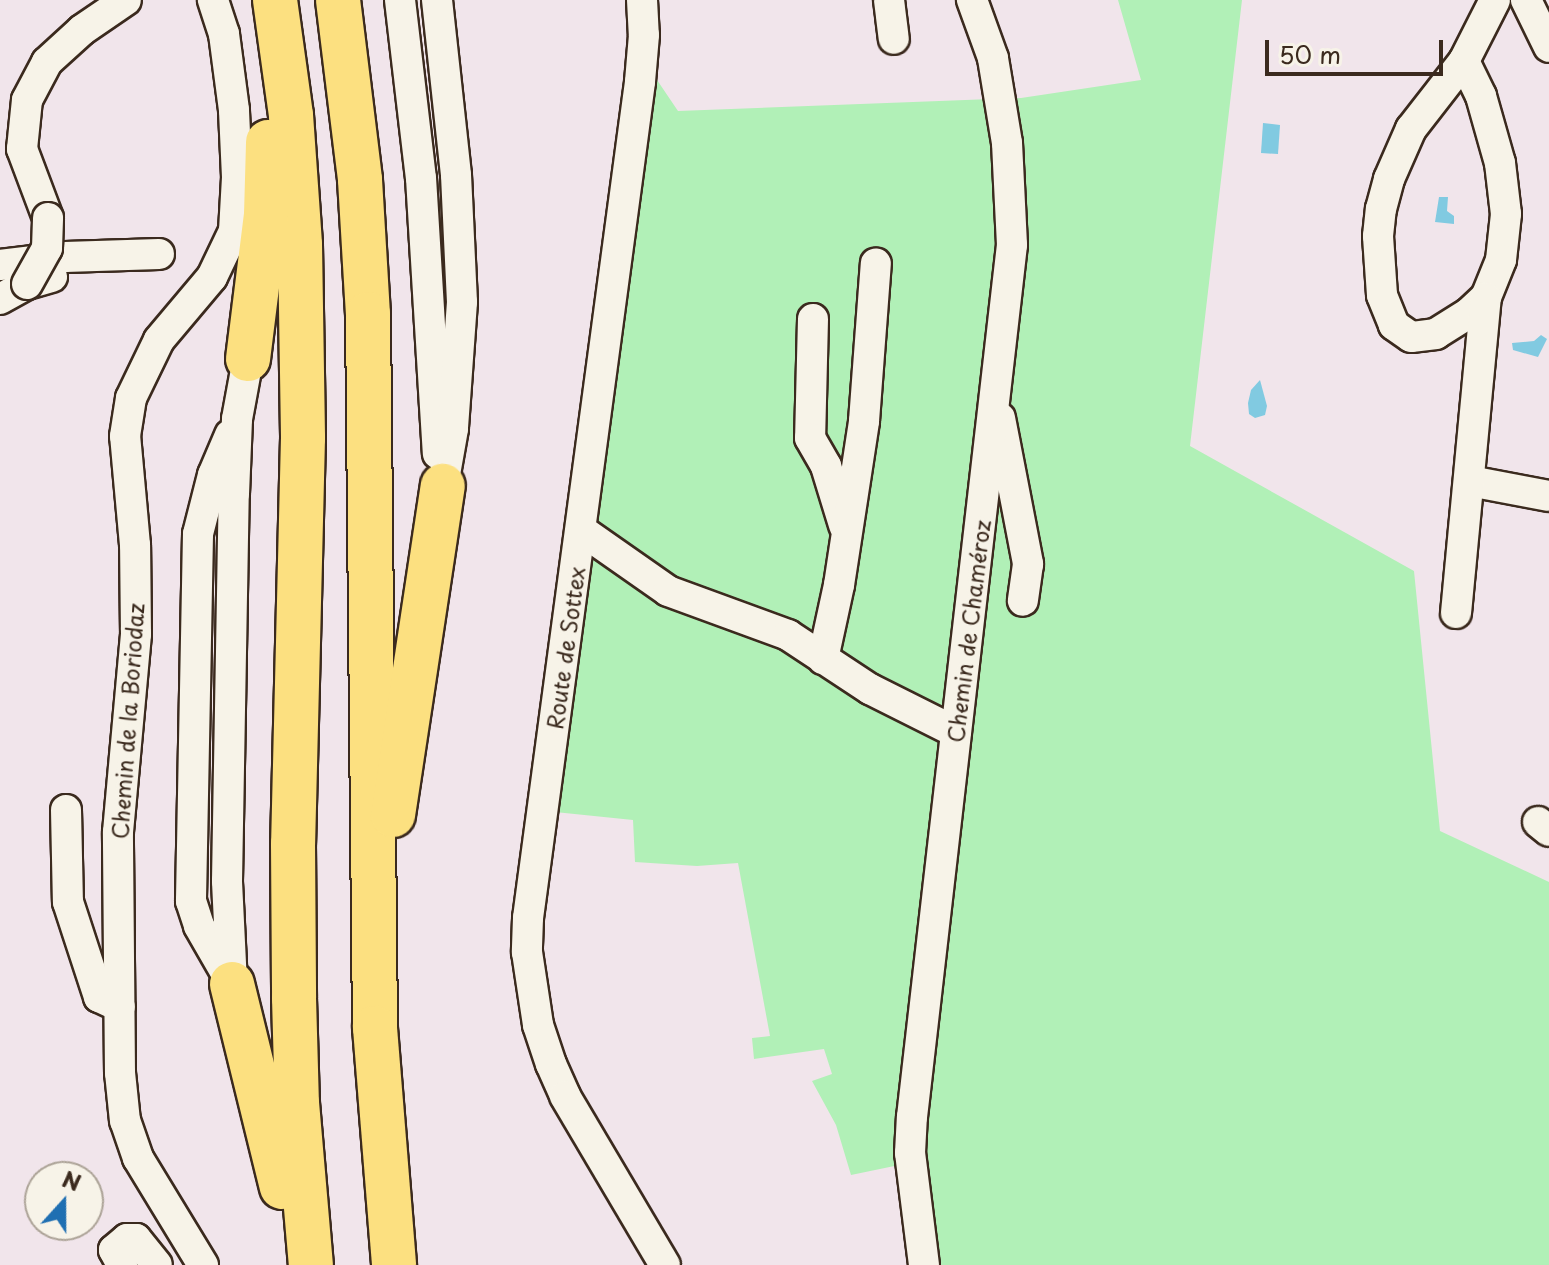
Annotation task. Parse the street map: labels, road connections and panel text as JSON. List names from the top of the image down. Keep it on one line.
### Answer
{"streets":{"street":["Chemin de Chaméroz","Route de Sottex","Chemin de la Boriodaz"]},"scale_bar":"50 m","north":"top"}
